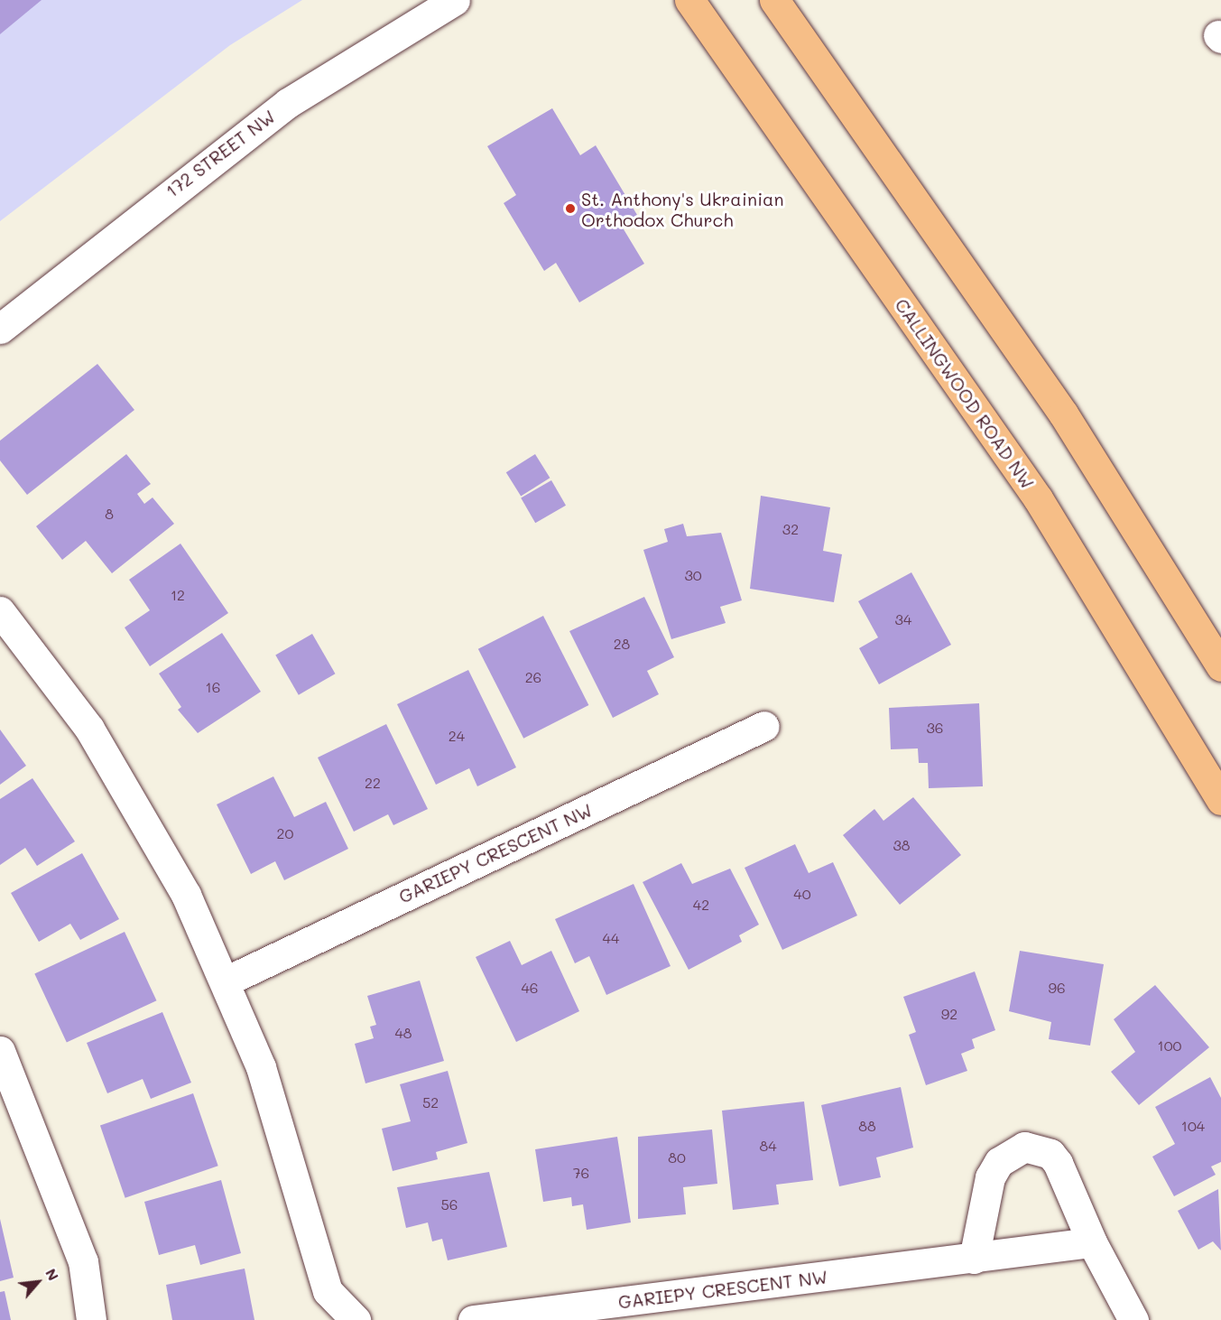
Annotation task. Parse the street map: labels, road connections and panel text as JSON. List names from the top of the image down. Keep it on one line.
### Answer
{"streets":{"main road":["CALLINGWOOD ROAD NW"],"street":["172 STREET NW","GARIEPY CRESCENT NW"]},"places":["St. Anthony's Ukrainian Orthodox Church"],"house_numbers":["8","32","30","12","34","28","26","16","36","24","22","20","38","40","42","44","46","96","92","48","100","52","88","104","84","80","76","56"],"north":"top right"}
